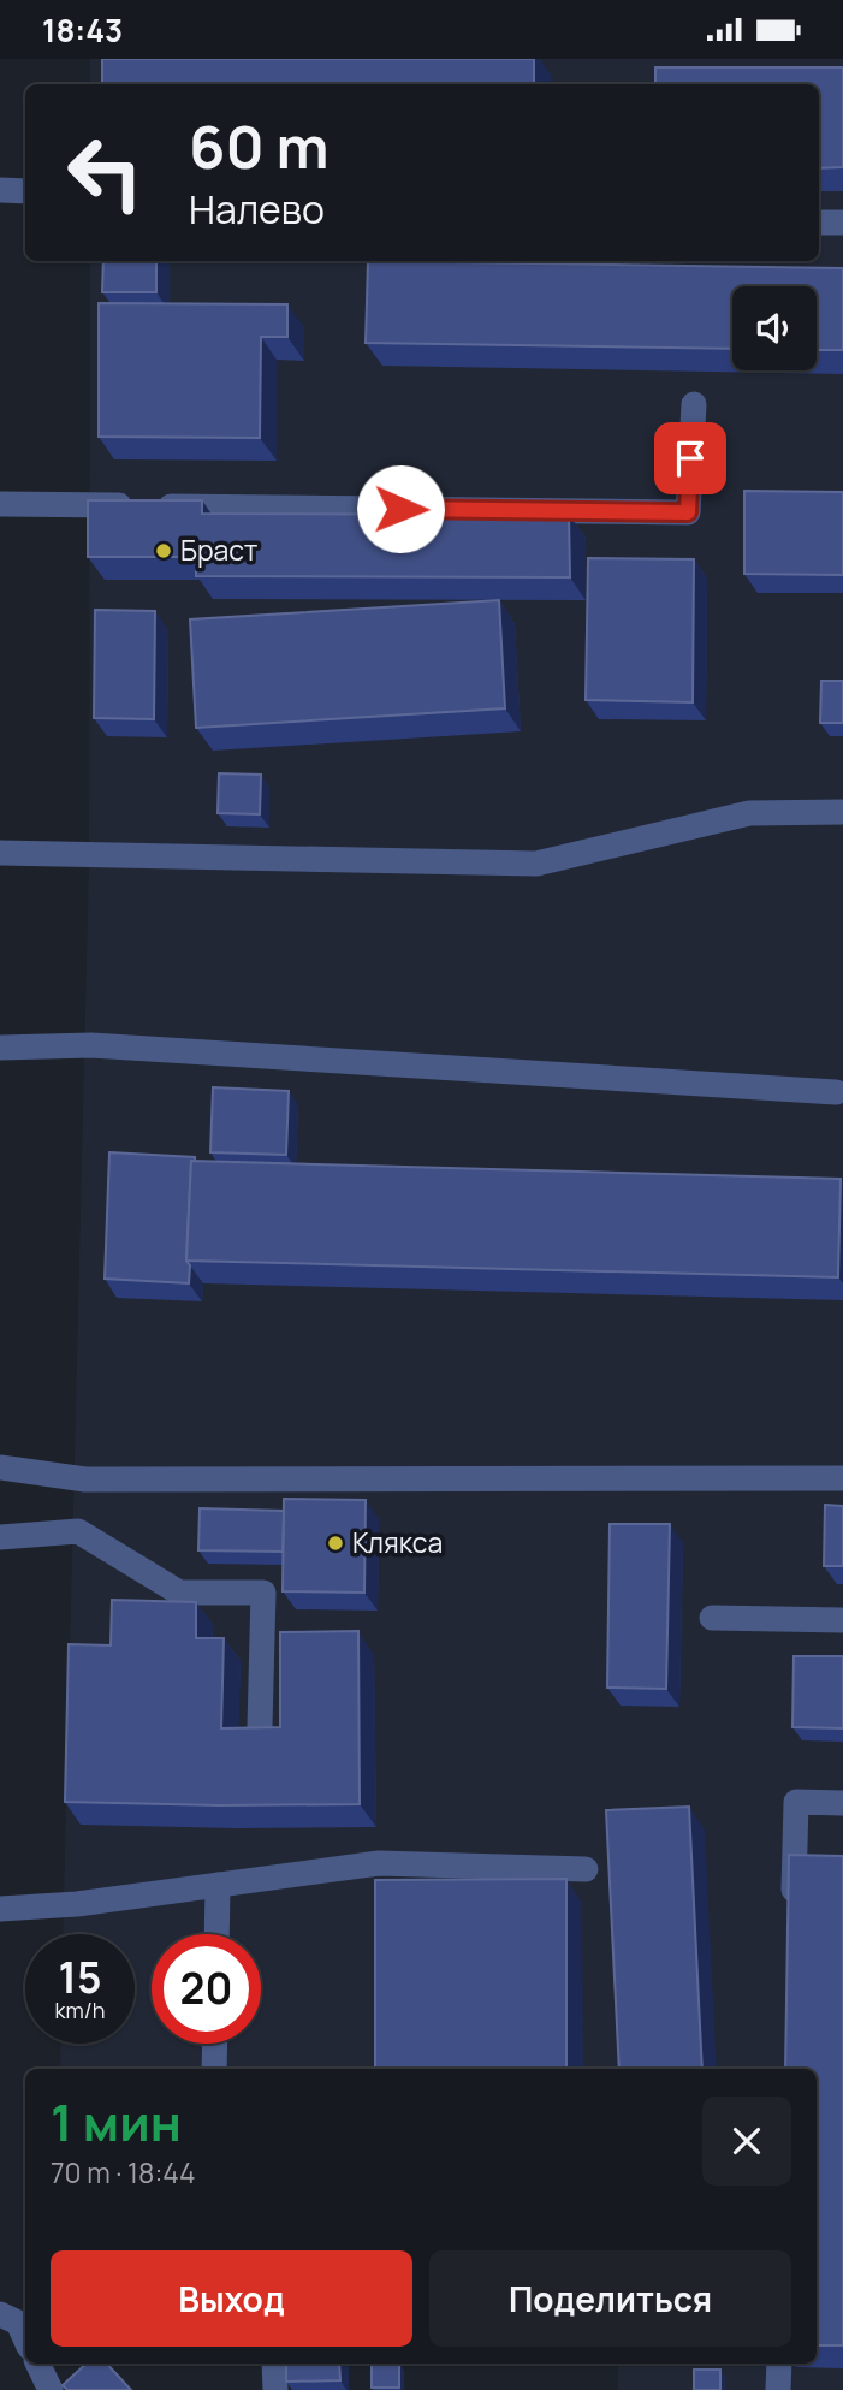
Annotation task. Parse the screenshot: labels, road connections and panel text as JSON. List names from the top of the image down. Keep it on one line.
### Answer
{"places":["Браст","Клякса"],"page":{"status":"18:43","turn":["60 m","Налево"],"speed":"15 km/h","limit":"20","heading":["1 мин","70 m · 18:44"],"buttons":["Выход","Поделиться"]}}
